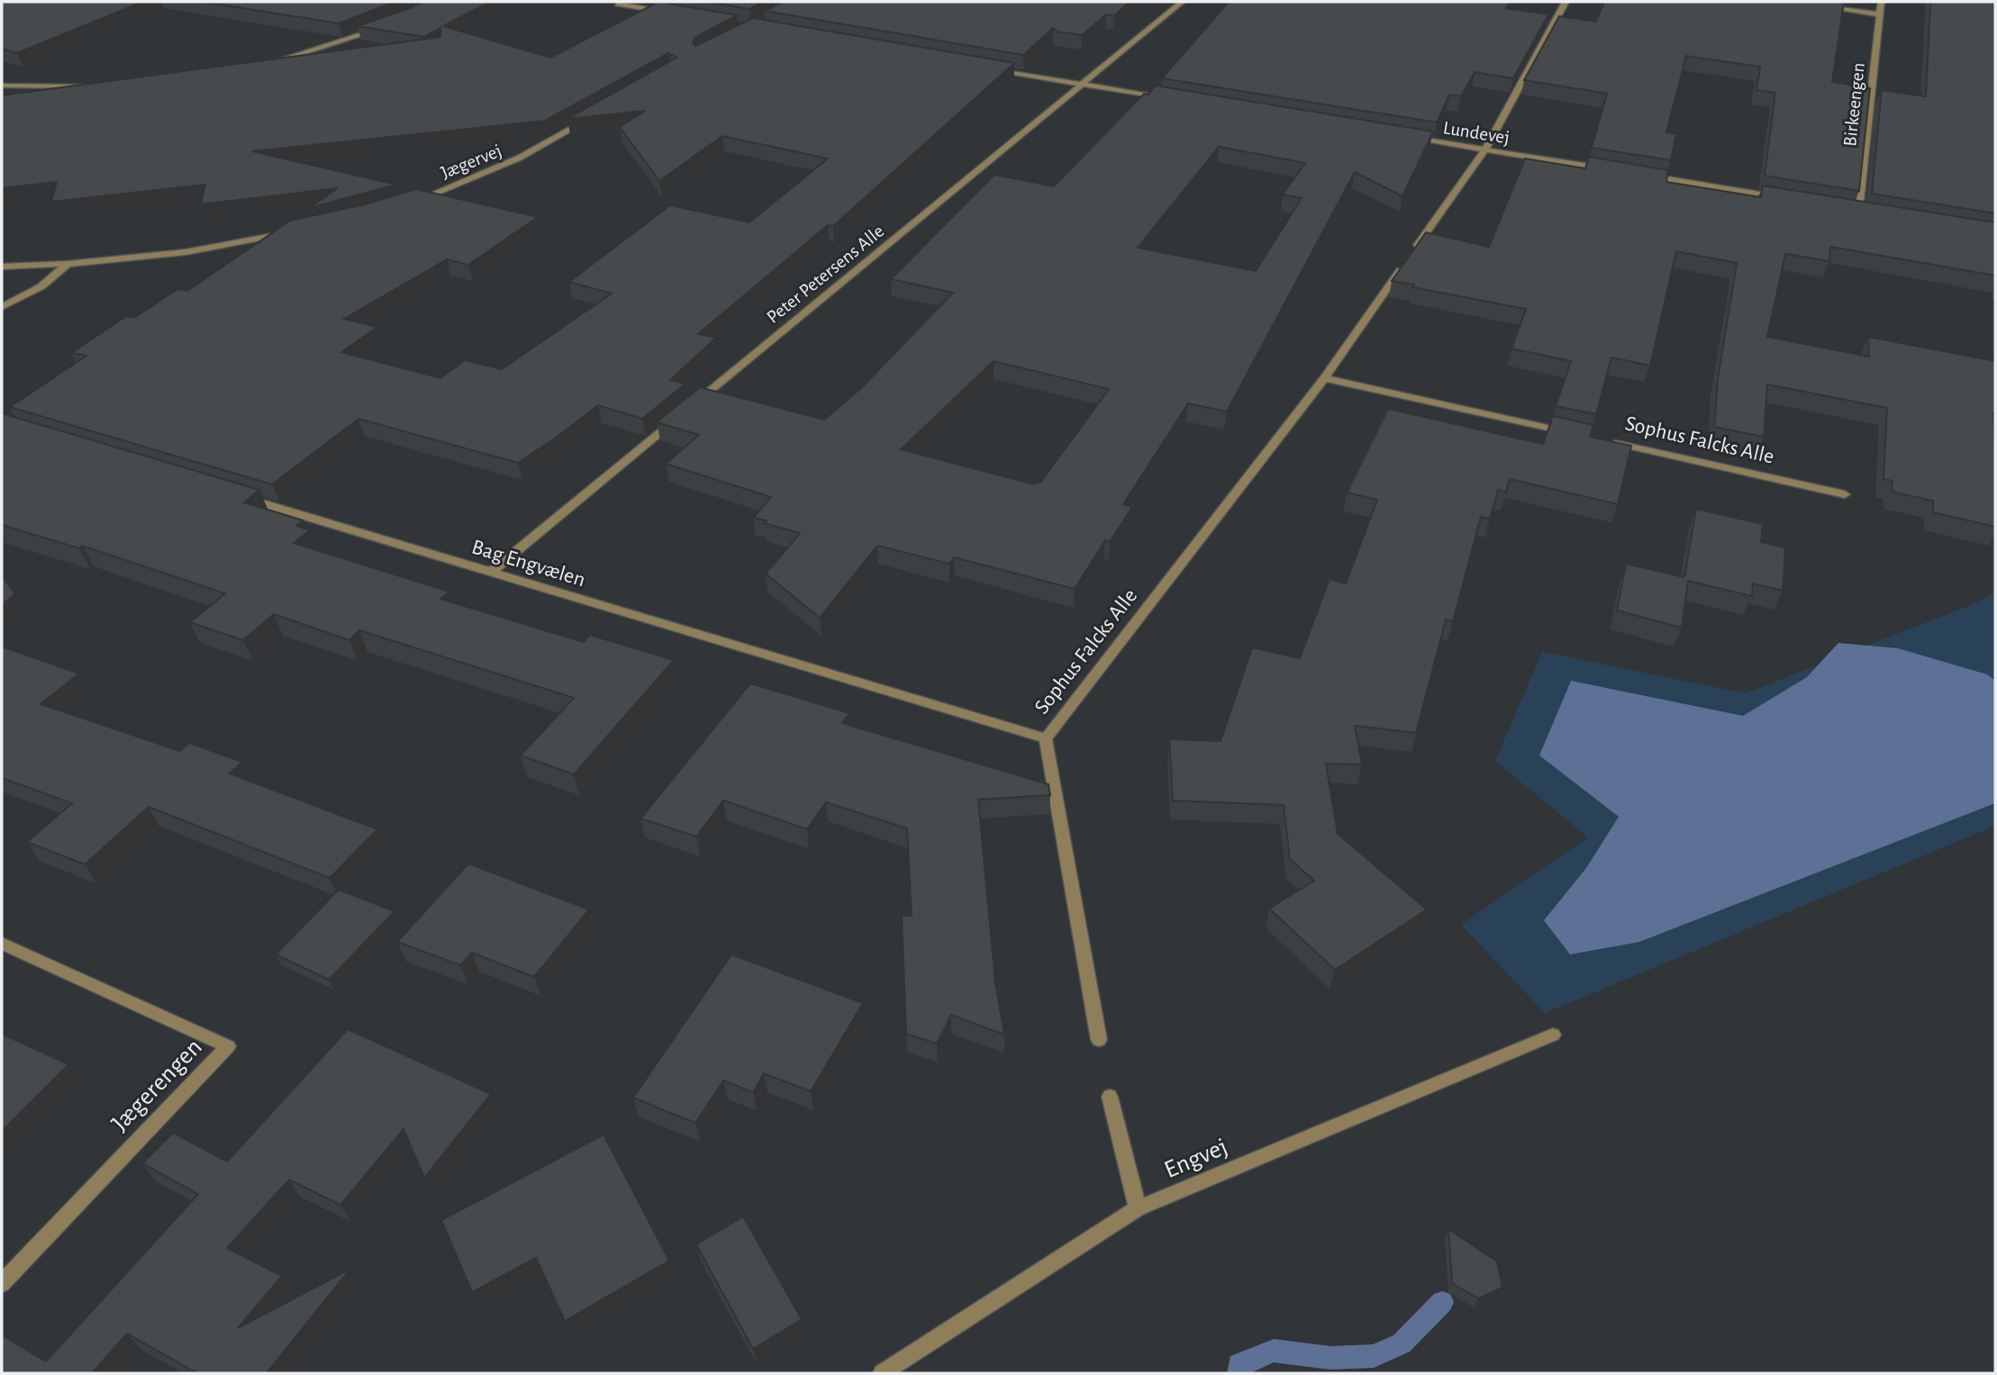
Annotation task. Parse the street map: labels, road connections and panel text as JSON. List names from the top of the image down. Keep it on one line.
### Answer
{"streets":{"street":["Birkeengen","Lundevej","Jægervej","Peter Petersens Alle","Sophus Falcks Alle","Bag Engvælen","Jægerengen","Engvej"]},"crossings":[["Lundevej","Sophus Falcks Alle"],["Sophus Falcks Alle","Bag Engvælen"]]}
